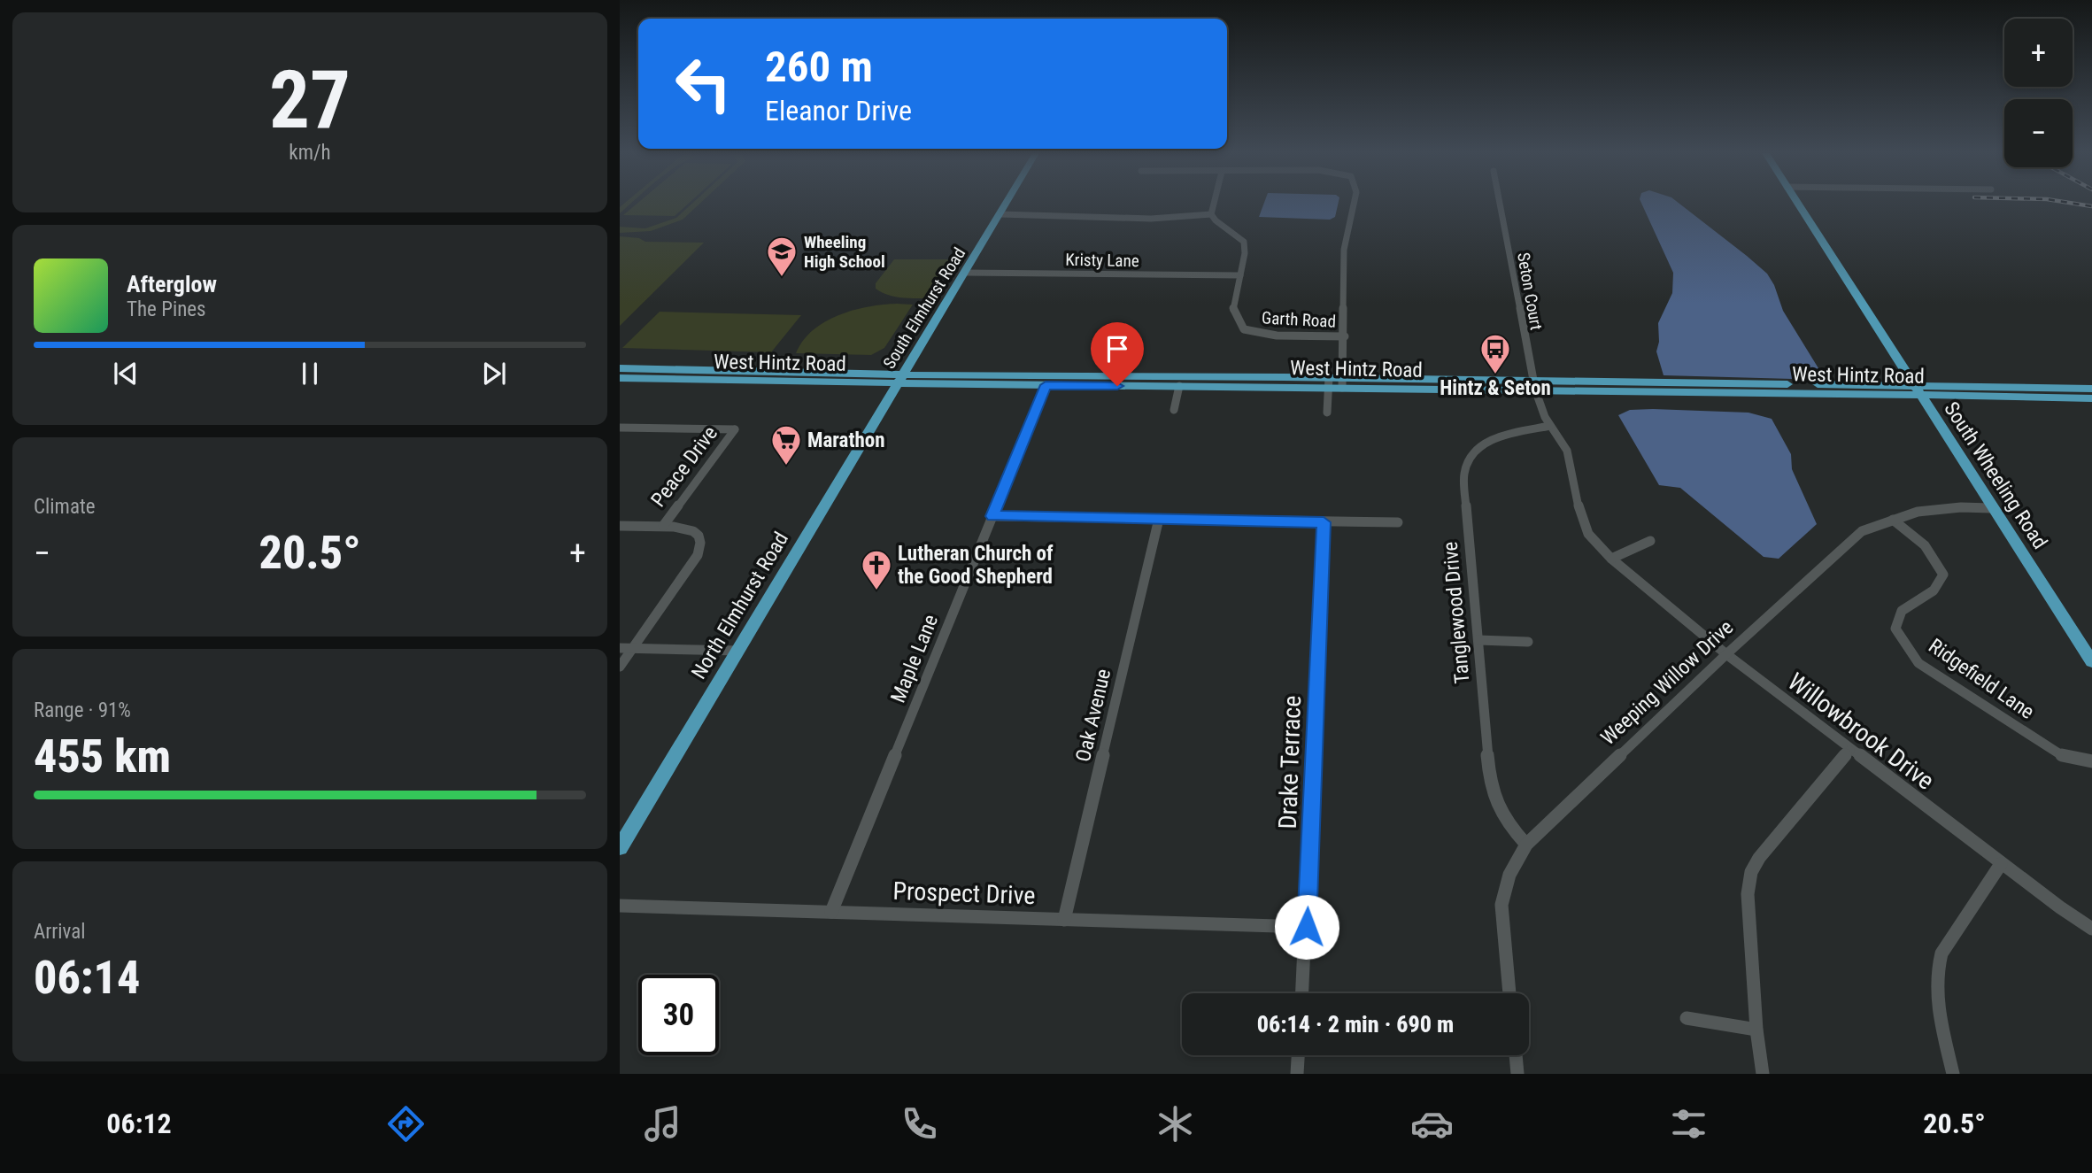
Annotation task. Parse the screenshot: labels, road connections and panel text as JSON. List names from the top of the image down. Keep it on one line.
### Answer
{"streets":{"main road":["South Elmhurst Road","West Hintz Road","South Wheeling Road","North Elmhurst Road"],"street":["Kristy Lane","Seton Court","Garth Road","Peace Drive","Tanglewood Drive","Maple Lane","Ridgefield Lane","Weeping Willow Drive","Oak Avenue","Willowbrook Drive","Drake Terrace","Prospect Drive"]},"crossings":[["Kristy Lane","South Elmhurst Road"],["Kristy Lane","Garth Road"],["Seton Court","West Hintz Road"],["Seton Court","Willowbrook Drive"],["South Elmhurst Road","West Hintz Road"],["South Elmhurst Road","North Elmhurst Road"],["West Hintz Road","South Wheeling Road"],["West Hintz Road","North Elmhurst Road"],["West Hintz Road","Maple Lane"],["West Hintz Road","Willowbrook Drive"],["South Wheeling Road","Weeping Willow Drive"],["Tanglewood Drive","Weeping Willow Drive"],["Tanglewood Drive","Willowbrook Drive"],["Maple Lane","Prospect Drive"],["Ridgefield Lane","Weeping Willow Drive"],["Weeping Willow Drive","Willowbrook Drive"],["Oak Avenue","Prospect Drive"],["Drake Terrace","Prospect Drive"]],"places":{"school or university":["Wheeling High School"],"bus stop":["Hintz & Seton"],"supermarket":["Marathon"],"church":["Lutheran Church of the Good Shepherd"]},"page":{"tile":[["27","km/h"],"Climate",["Range · 91%","455 km"],["Arrival","06:14"]],"map_buttons":["+","−"],"turn":["260 m","Eleanor Drive"],"song":["Afterglow","The Pines"],"heat":["−","20.5°","+"],"limit":"30","trip":"06:14 · 2 min · 690 m","tabs":["06:12","20.5°"]}}
